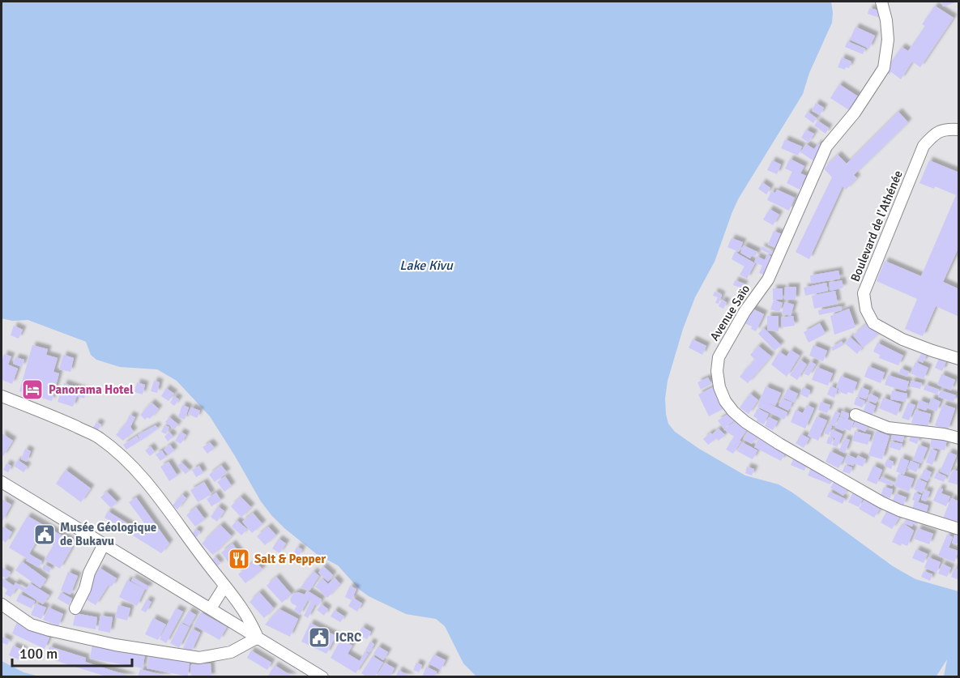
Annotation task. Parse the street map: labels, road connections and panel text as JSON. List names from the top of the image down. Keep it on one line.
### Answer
{"streets":{"street":["Boulevard de l'Athénée","Avenue Saïo"]},"water":["Lake Kivu"],"places":{"hotel":["Panorama Hotel"],"public building":["Musée Géologique de Bukavu","ICRC"],"restaurant":["Salt & Pepper"]},"scale_bar":"100 m"}
